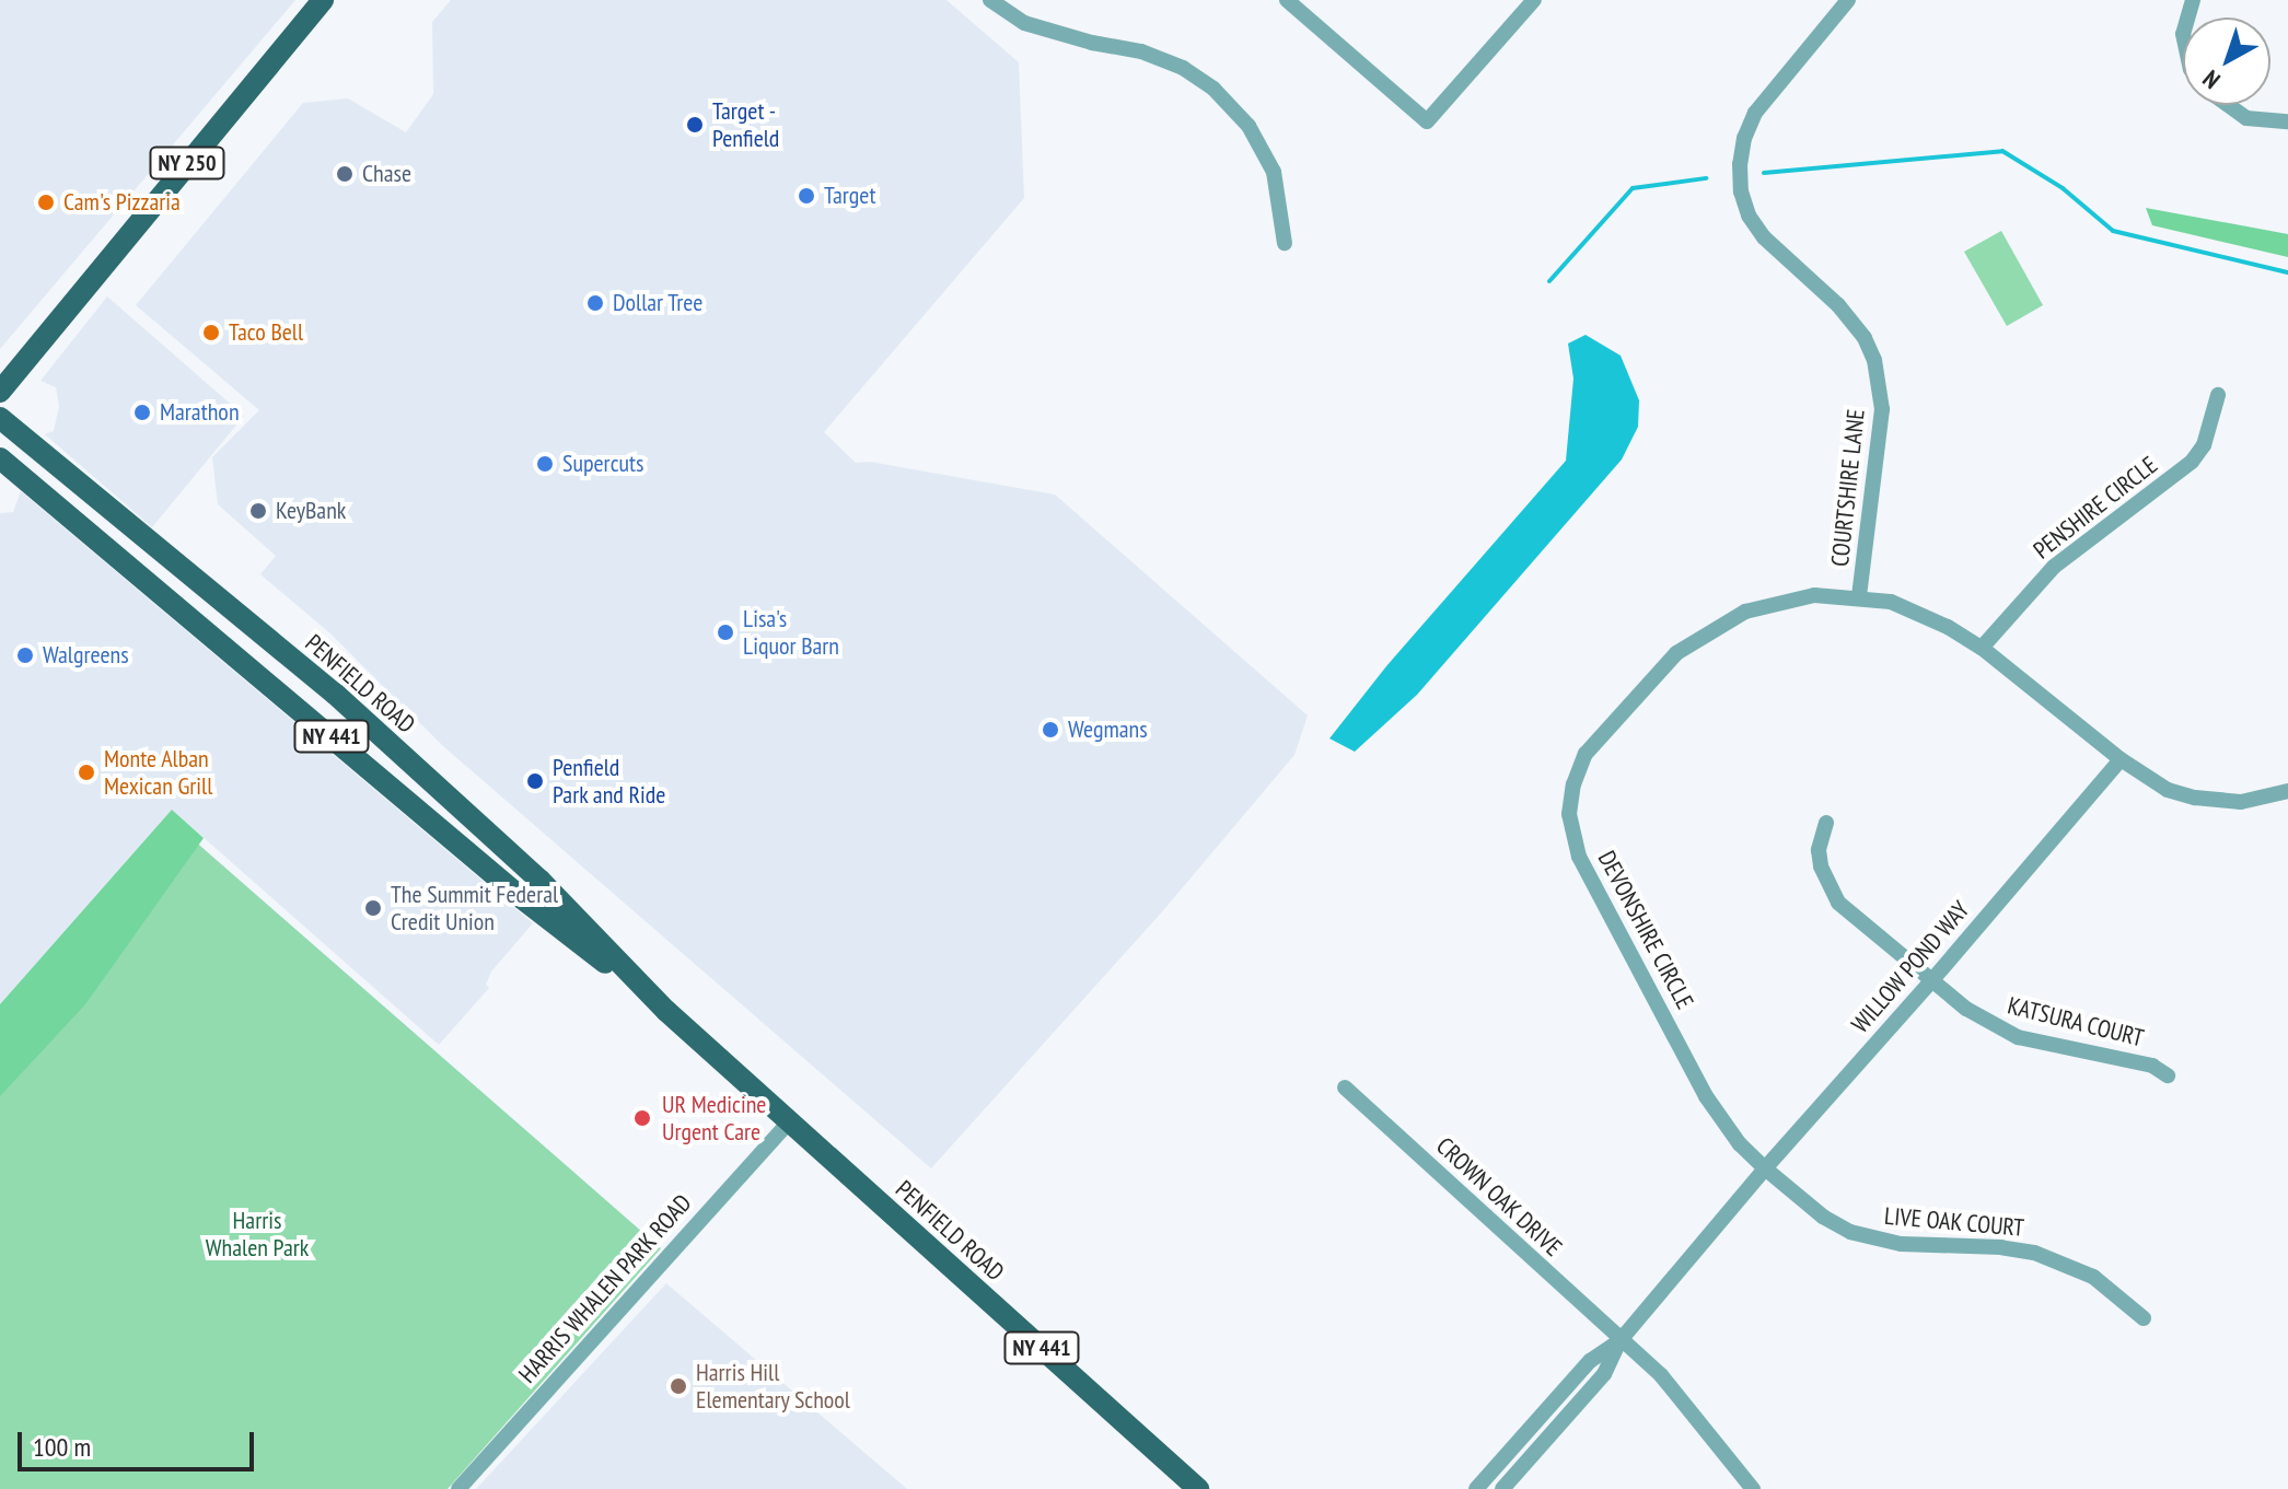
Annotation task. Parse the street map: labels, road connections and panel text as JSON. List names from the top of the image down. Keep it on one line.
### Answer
{"streets":{"main road":["NY 250","PENFIELD ROAD","NY 441"],"street":["COURTSHIRE LANE","PENSHIRE CIRCLE","DEVONSHIRE CIRCLE","WILLOW POND WAY","KATSURA COURT","CROWN OAK DRIVE","LIVE OAK COURT","HARRIS WHALEN PARK ROAD"]},"crossings":[["COURTSHIRE LANE","DEVONSHIRE CIRCLE"],["PENSHIRE CIRCLE","DEVONSHIRE CIRCLE"],["PENFIELD ROAD","HARRIS WHALEN PARK ROAD"],["DEVONSHIRE CIRCLE","WILLOW POND WAY"],["DEVONSHIRE CIRCLE","LIVE OAK COURT"],["WILLOW POND WAY","KATSURA COURT"],["WILLOW POND WAY","CROWN OAK DRIVE"],["WILLOW POND WAY","LIVE OAK COURT"]],"parks":["Harris Whalen Park"],"places":["Target - Penfield","Chase","Target","Cam's Pizzaria","Dollar Tree","Taco Bell","Marathon","Supercuts","KeyBank","Lisa's Liquor Barn","Walgreens","Wegmans","Monte Alban Mexican Grill","Penfield Park and Ride","The Summit Federal Credit Union","UR Medicine Urgent Care","Harris Hill Elementary School"],"scale_bar":"100 m","north":"bottom left"}
